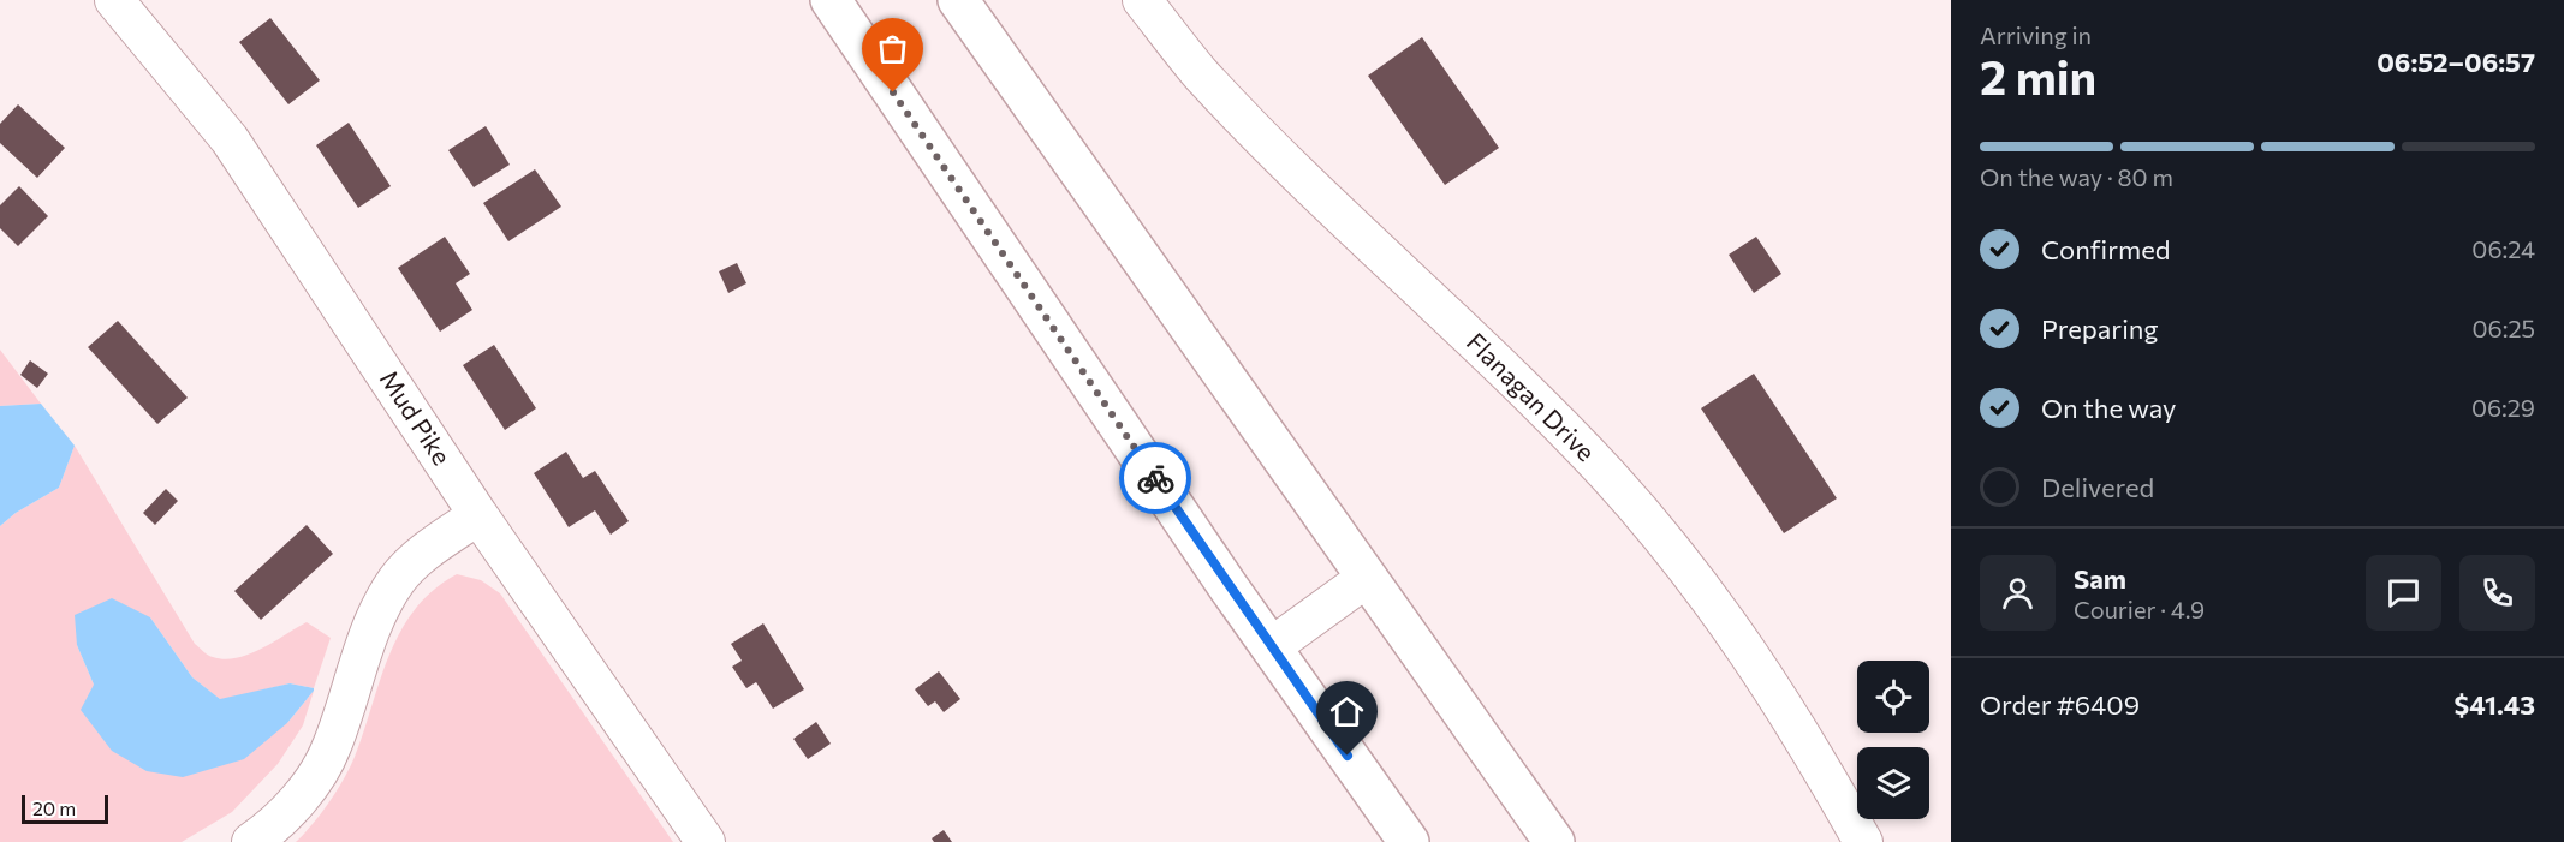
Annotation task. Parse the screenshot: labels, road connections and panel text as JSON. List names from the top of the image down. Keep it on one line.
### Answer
{"streets":{"street":["Flanagan Drive","Mud Pike"]},"scale_bar":"20 m","page":{"heading":["2 min","Arriving in","06:52–06:57"],"panel":["Sam","Courier · 4.9","Order #6409","$41.43"],"bar":"On the way · 80 m","list":[["Confirmed","06:24"],["Preparing","06:25"],["On the way","06:29"],"Delivered"],"scale":"20 m"}}
